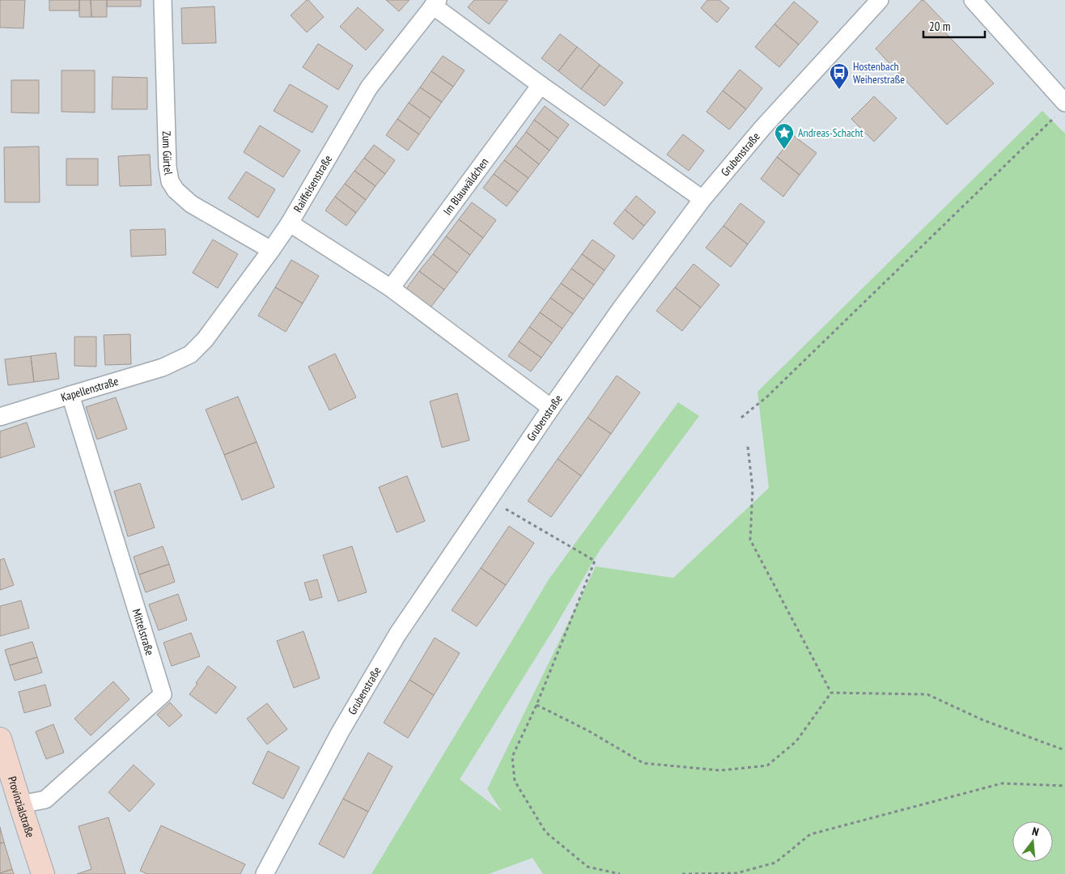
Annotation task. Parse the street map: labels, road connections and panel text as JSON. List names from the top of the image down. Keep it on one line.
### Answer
{"streets":{"street":["Zum Gürtel","Grubenstraße","Raiffeisenstraße","Im Blauwäldchen","Kapellenstraße","Mittelstraße","Provinzialstraße"]},"crossings":[["Zum Gürtel","Raiffeisenstraße"],["Raiffeisenstraße","Kapellenstraße"],["Kapellenstraße","Mittelstraße"],["Mittelstraße","Provinzialstraße"]],"places":{"bus stop":["Hostenbach Weiherstraße"],"place":["Andreas-Schacht"]},"scale_bar":"20 m","north":"top"}
